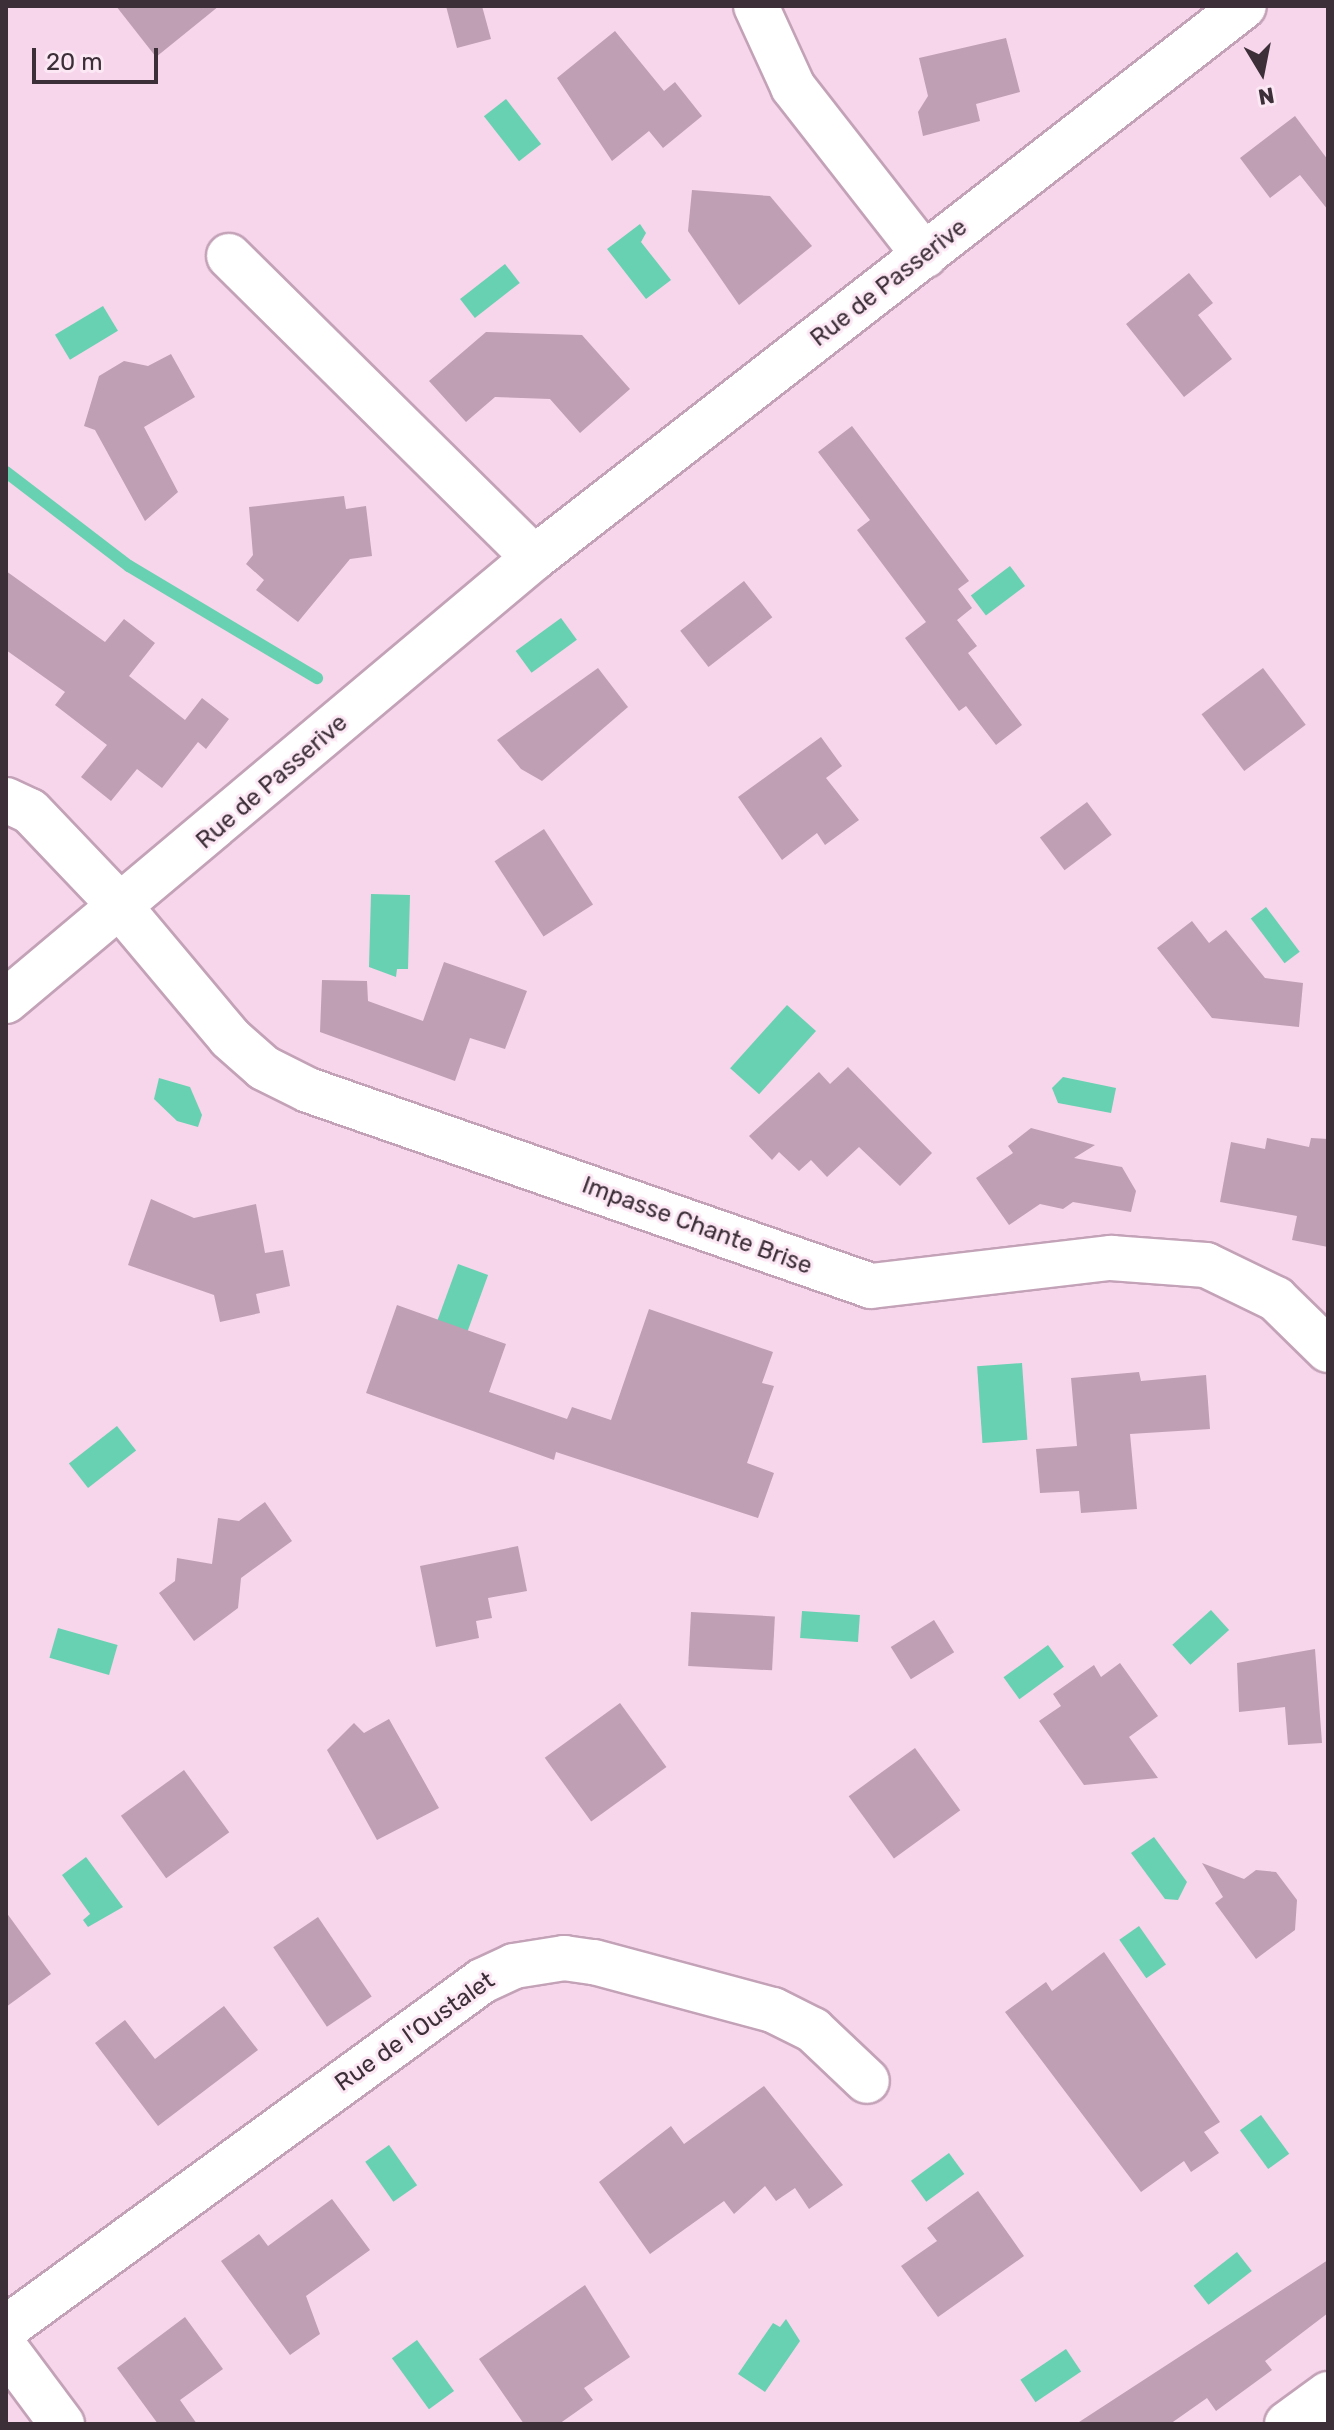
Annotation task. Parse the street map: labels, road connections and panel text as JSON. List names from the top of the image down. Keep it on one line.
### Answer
{"streets":{"street":["Rue de Passerive","Impasse Chante Brise","Rue de l'Oustalet"]},"crossings":[["Rue de Passerive","Impasse Chante Brise"]],"scale_bar":"20 m","north":"bottom"}
